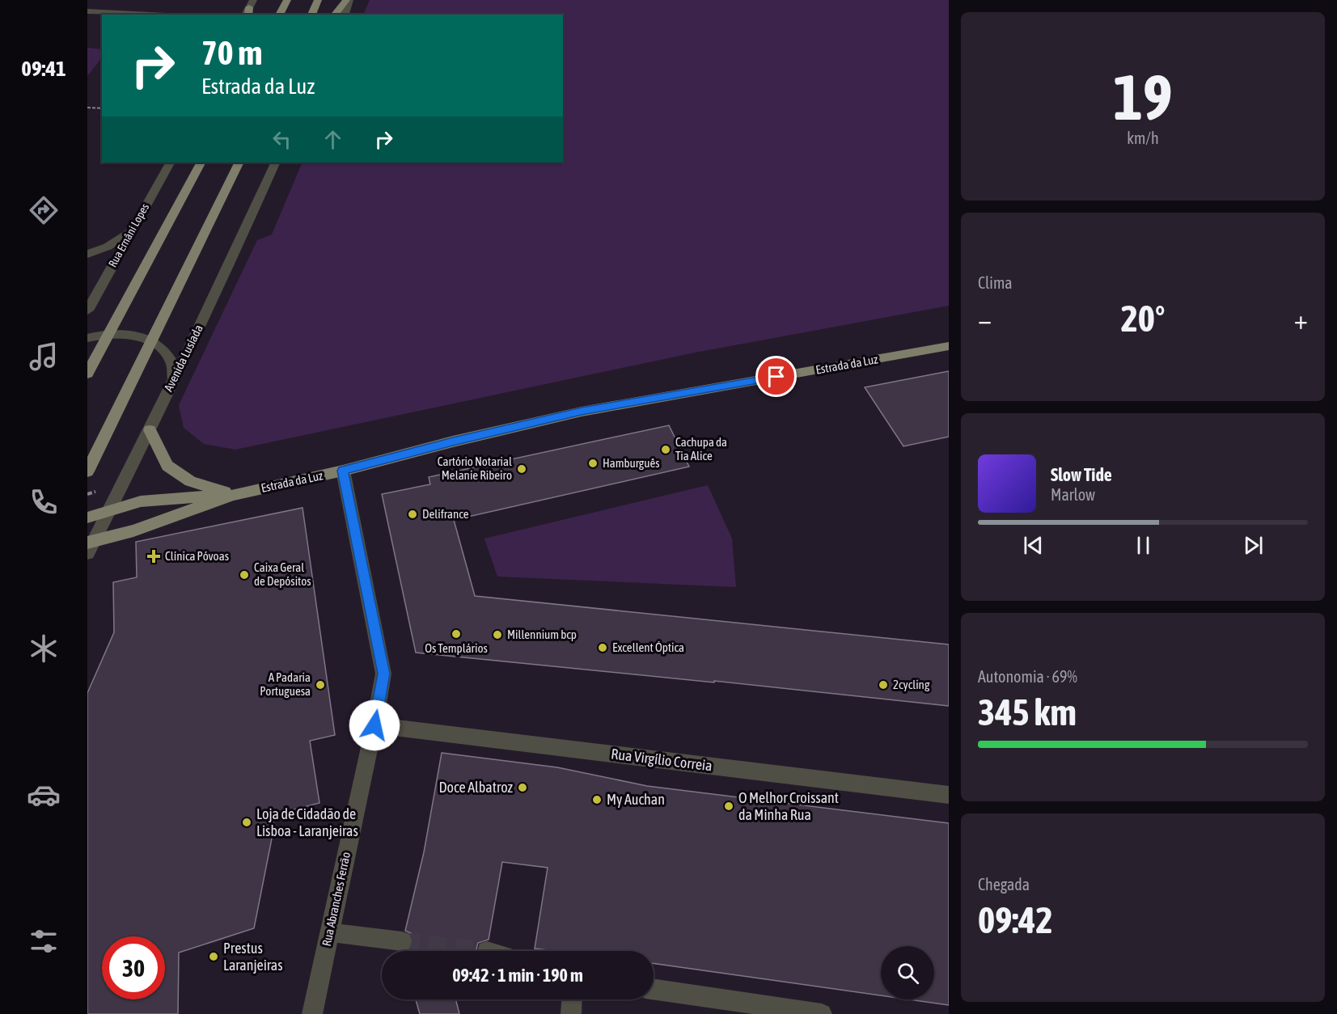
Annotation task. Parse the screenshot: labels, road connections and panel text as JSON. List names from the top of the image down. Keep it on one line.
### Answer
{"streets":{"main road":["Estrada da Luz"],"street":["Rua Ernâni Lopes","Avenida Lusíada","Rua Virgílio Correia","Rua Abranches Ferrão"]},"crossings":[["Avenida Lusíada","Estrada da Luz"],["Estrada da Luz","Rua Abranches Ferrão"],["Rua Virgílio Correia","Rua Abranches Ferrão"]],"places":{"other":["Cachupa da Tia Alice","Hamburguês","Cartório Notarial Melanie Ribeiro","Delifrance","Caixa Geral de Depósitos","Os Templários","Millennium bcp","Excellent Óptica","A Padaria Portuguesa","2cycling","Doce Albatroz","My Auchan","O Melhor Croissant da Minha Rua","Loja de Cidadão de Lisboa - Laranjeiras","Prestus Laranjeiras"],"health":["Clínica Póvoas"]},"page":{"tabs":"09:41","tile":[["19","km/h"],"Clima",["Autonomia · 69%","345 km"],["Chegada","09:42"]],"turn":["70 m","Estrada da Luz"],"heat":["−","20°","+"],"song":["Slow Tide","Marlow"],"limit":"30","trip":"09:42 · 1 min · 190 m"}}
